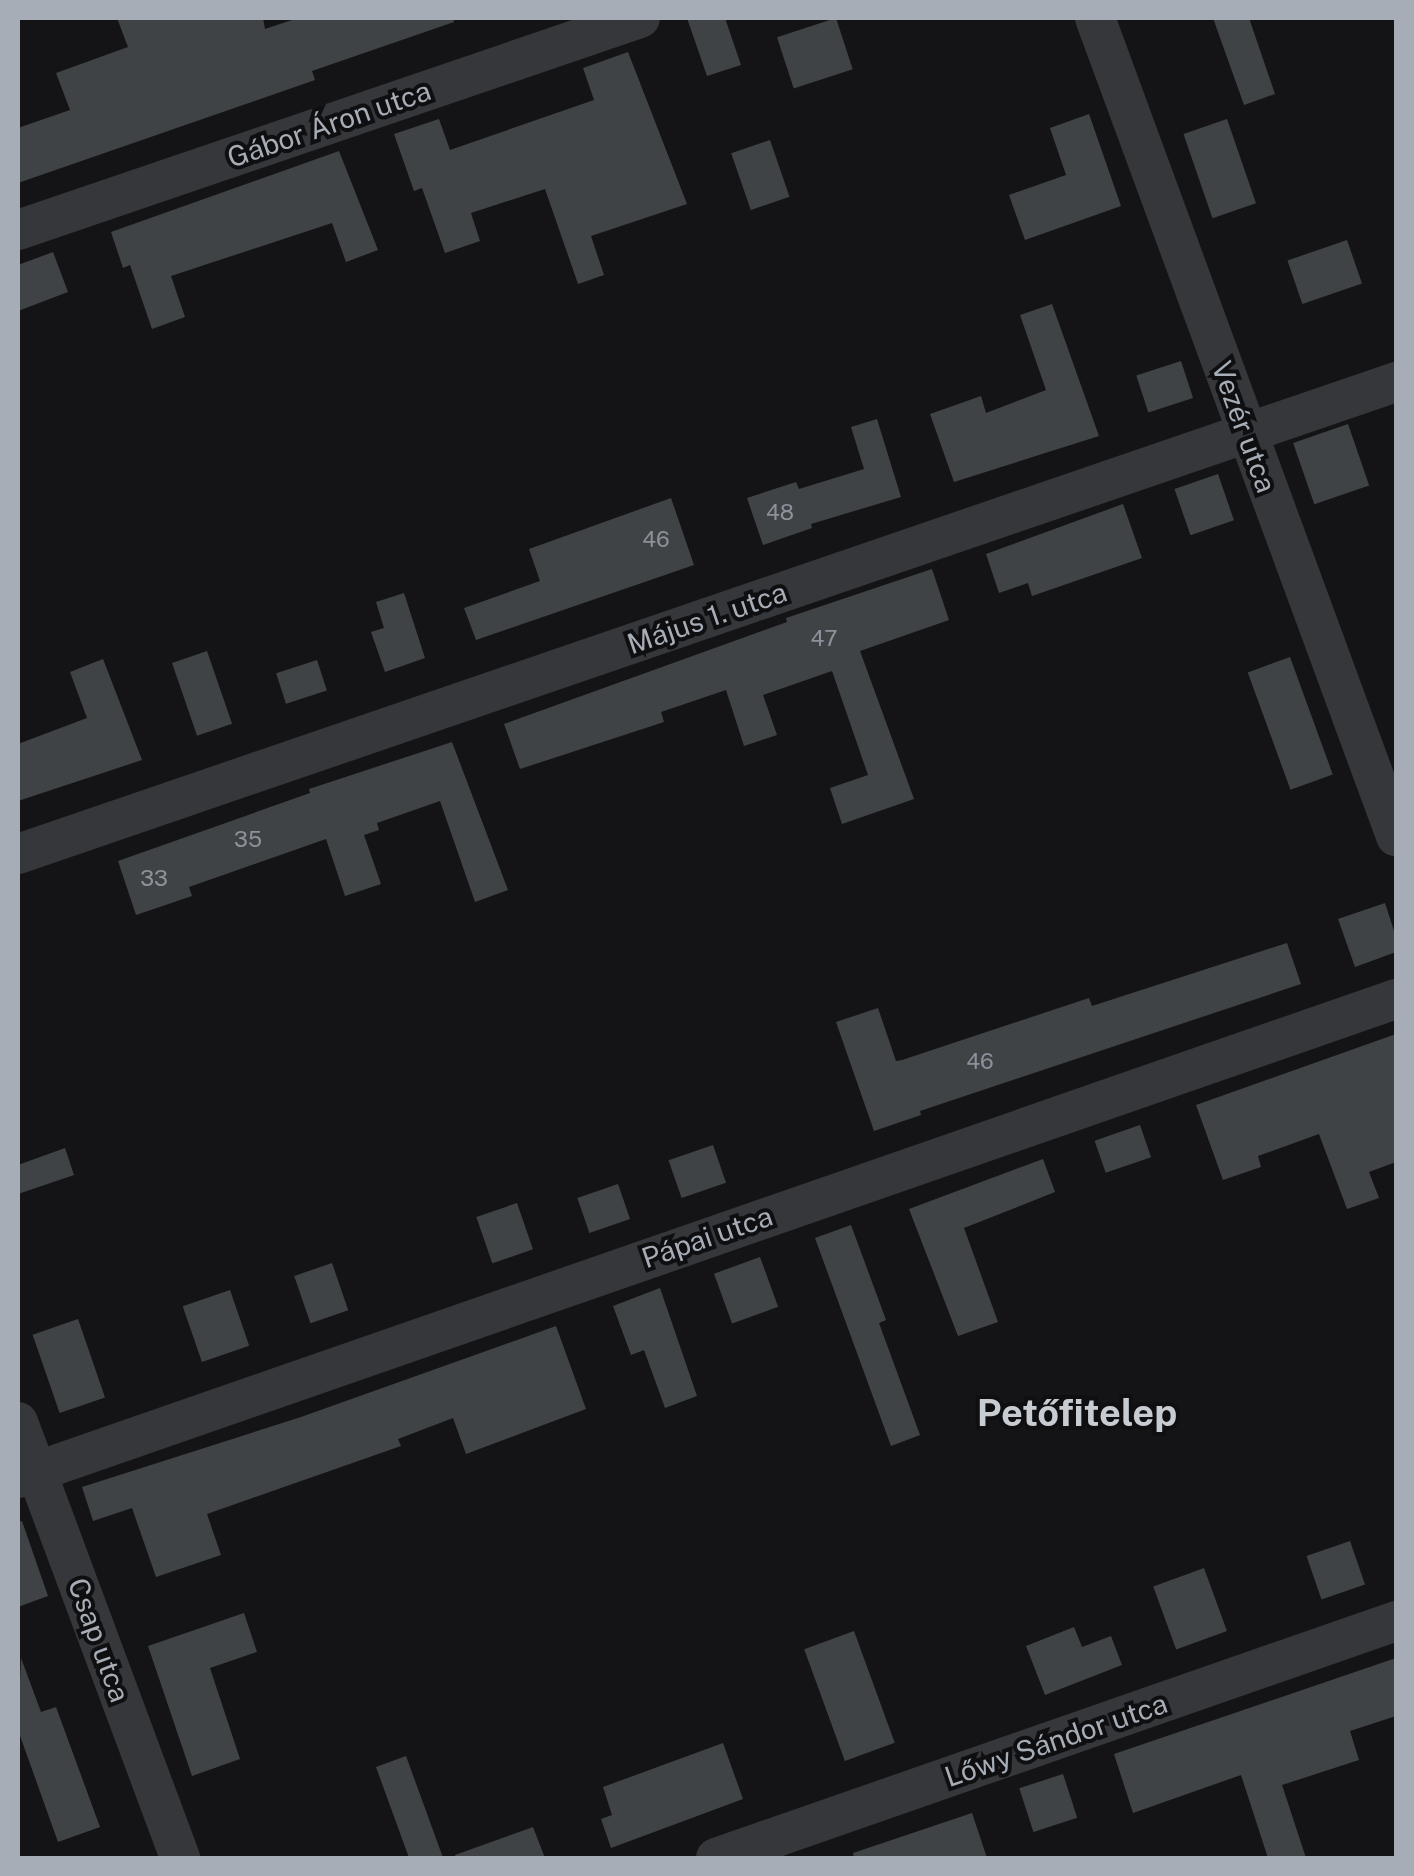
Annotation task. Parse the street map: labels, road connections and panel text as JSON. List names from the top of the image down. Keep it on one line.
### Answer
{"streets":{"street":["Gábor Áron utca","Vezér utca","Május 1. utca","Pápai utca","Csap utca","Lőwy Sándor utca"]},"crossings":[["Vezér utca","Május 1. utca"],["Pápai utca","Csap utca"]],"districts":["Petőfitelep"],"house_numbers":["48","46","47","35","33","46"]}
